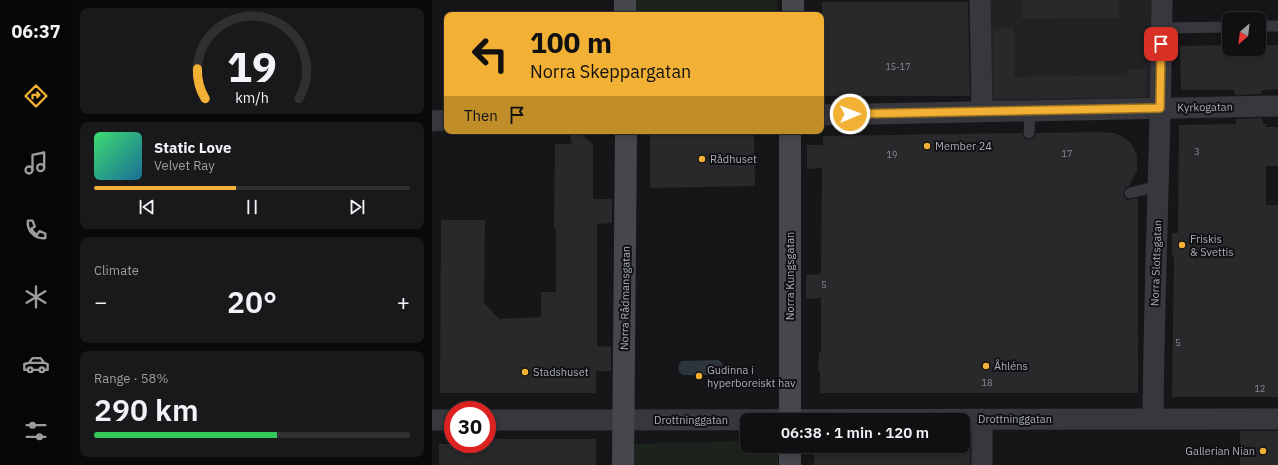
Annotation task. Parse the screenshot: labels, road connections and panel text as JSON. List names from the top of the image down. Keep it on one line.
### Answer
{"streets":{"street":["Kyrkogatan","Norra Slottsgatan","Norra Kungsgatan","Norra Rådmansgatan","Drottninggatan"]},"crossings":[["Kyrkogatan","Norra Slottsgatan"],["Norra Slottsgatan","Drottninggatan"],["Norra Rådmansgatan","Drottninggatan"]],"places":["Member 24","Rådhuset","Friskis & Svettis","Åhléns","Stadshuset","Gudinna i hyperboreiskt hav","Gallerian Nian"],"house_numbers":["15-17","3","17","19","5","5","18","12"],"north":"bottom left","page":{"tabs":"06:37","turn":["100 m","Norra Skeppargatan"],"then":"Then","song":["Static Love","Velvet Ray"],"tile":["Climate",["Range · 58%","290 km"]],"heat":["−","20°","+"],"limit":"30","trip":"06:38 · 1 min · 120 m","gauge":["19","km/h"]}}
